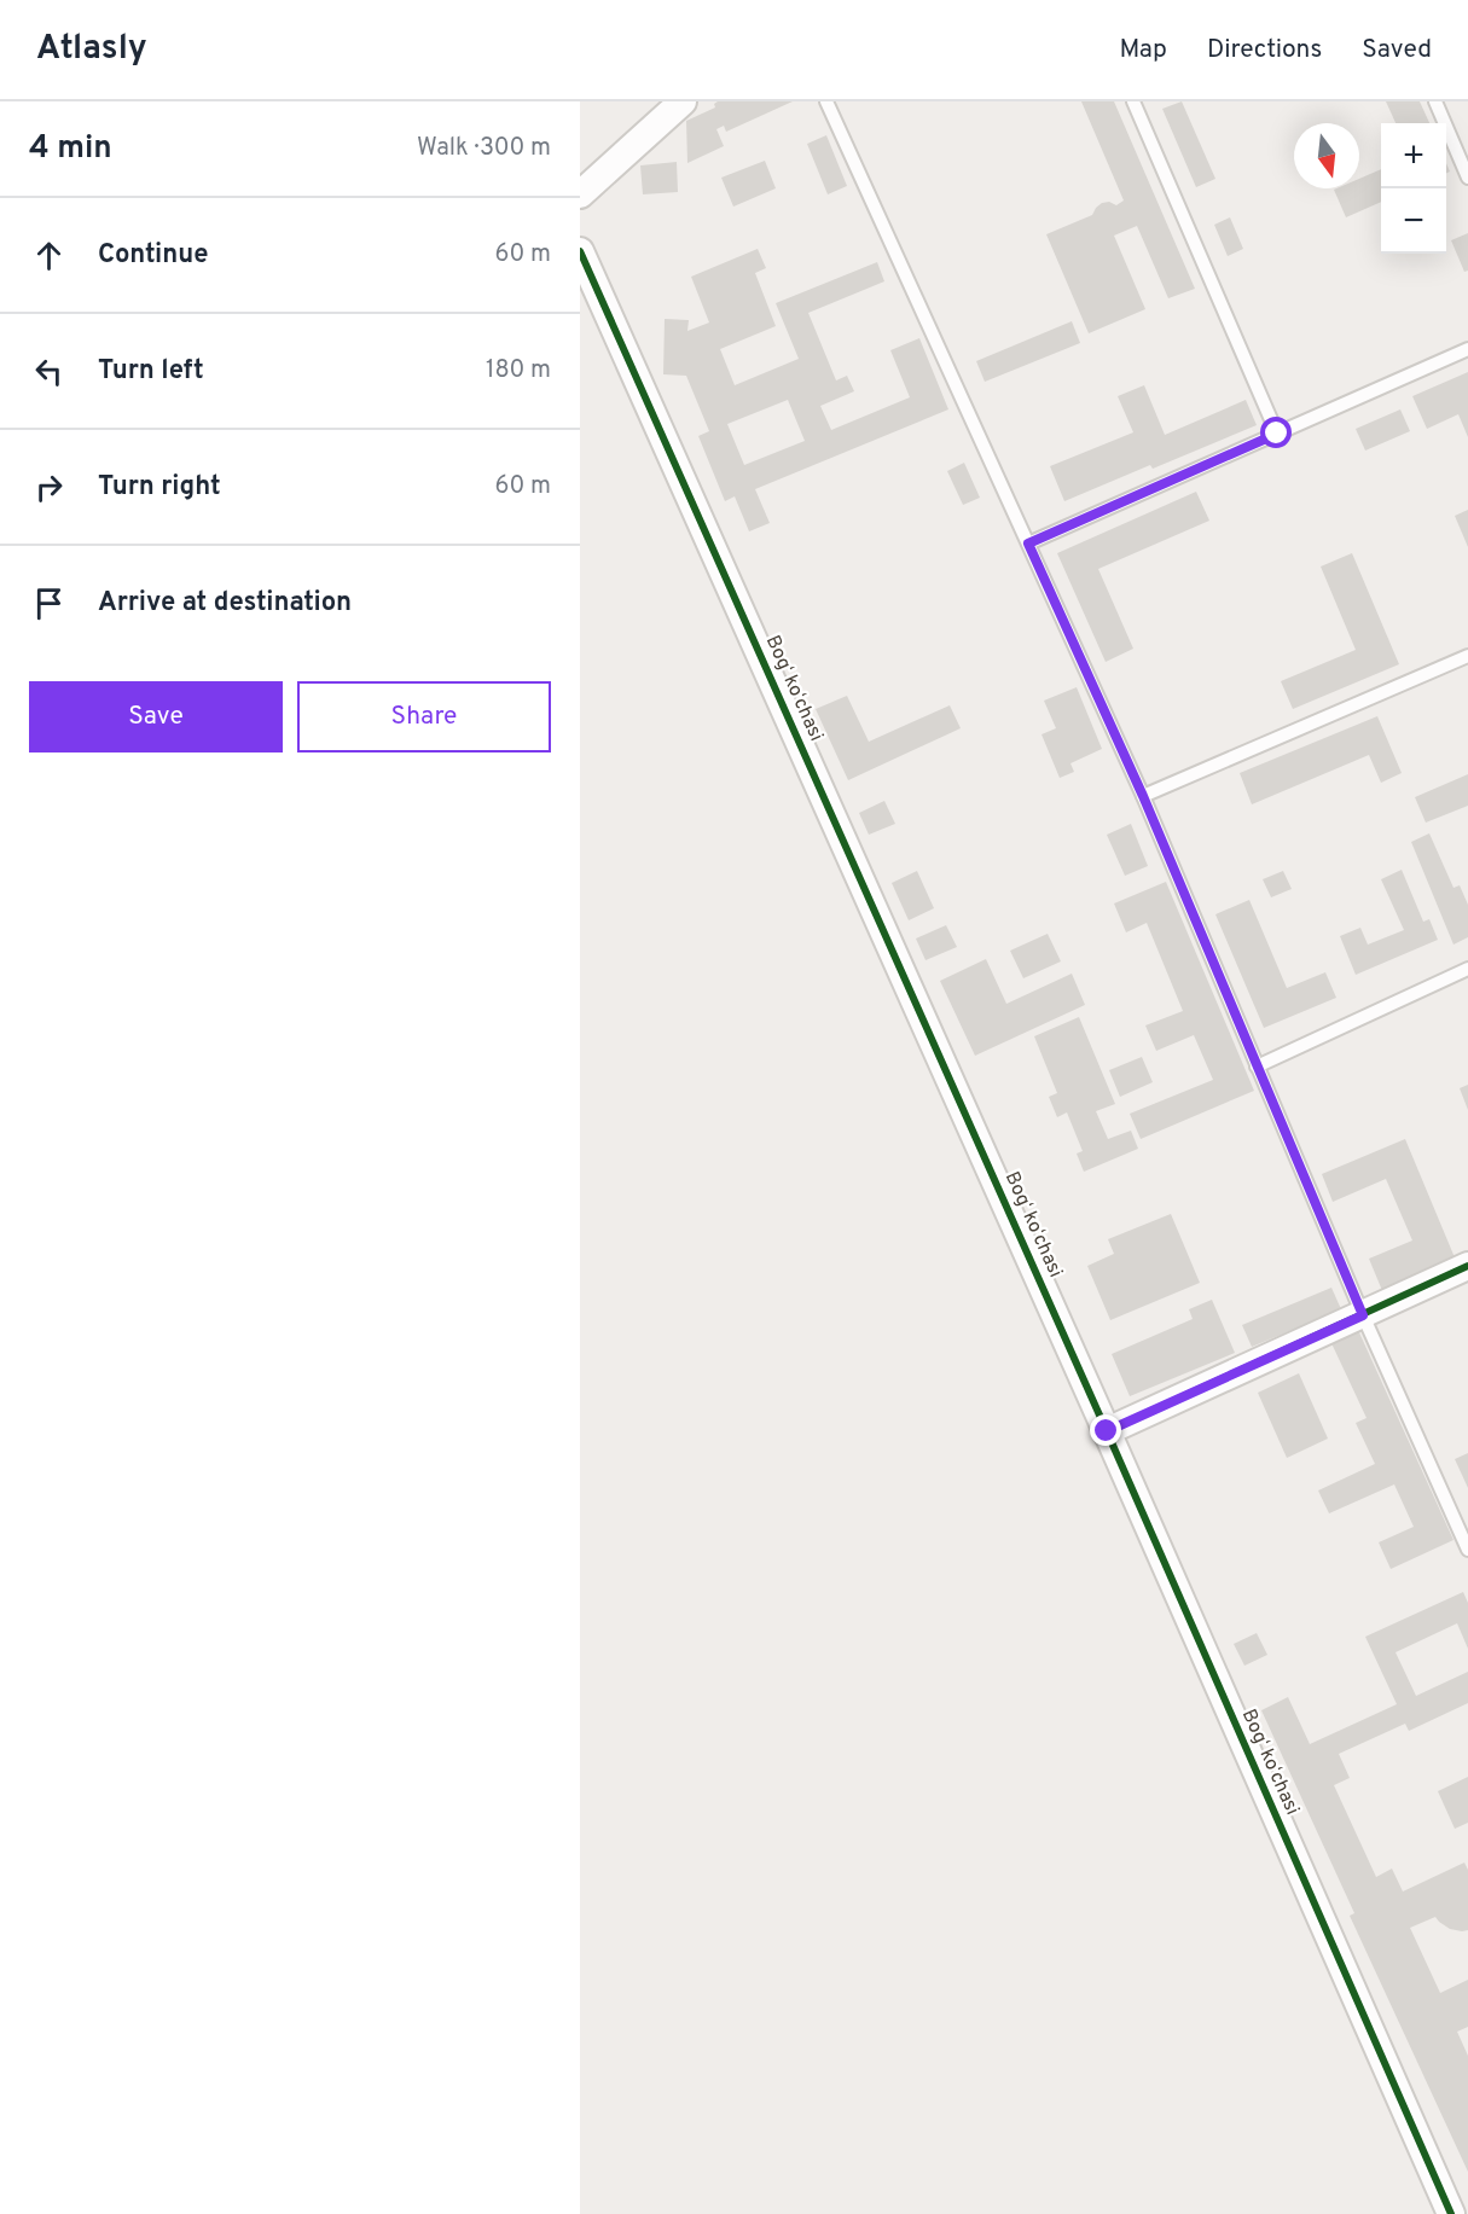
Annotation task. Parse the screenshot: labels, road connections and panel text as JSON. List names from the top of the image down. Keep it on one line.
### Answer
{"streets":{"street":["Bogʻ koʻchasi"]},"north":"bottom","page":{"header":"Atlasly","nav":["Map","Directions","Saved"],"heading":["4 min","Walk · 300 m"],"map_buttons":["+","−"],"list":[["Continue","60 m"],["Turn left","180 m"],["Turn right","60 m"],"Arrive at destination"],"buttons":["Save","Share"]}}
